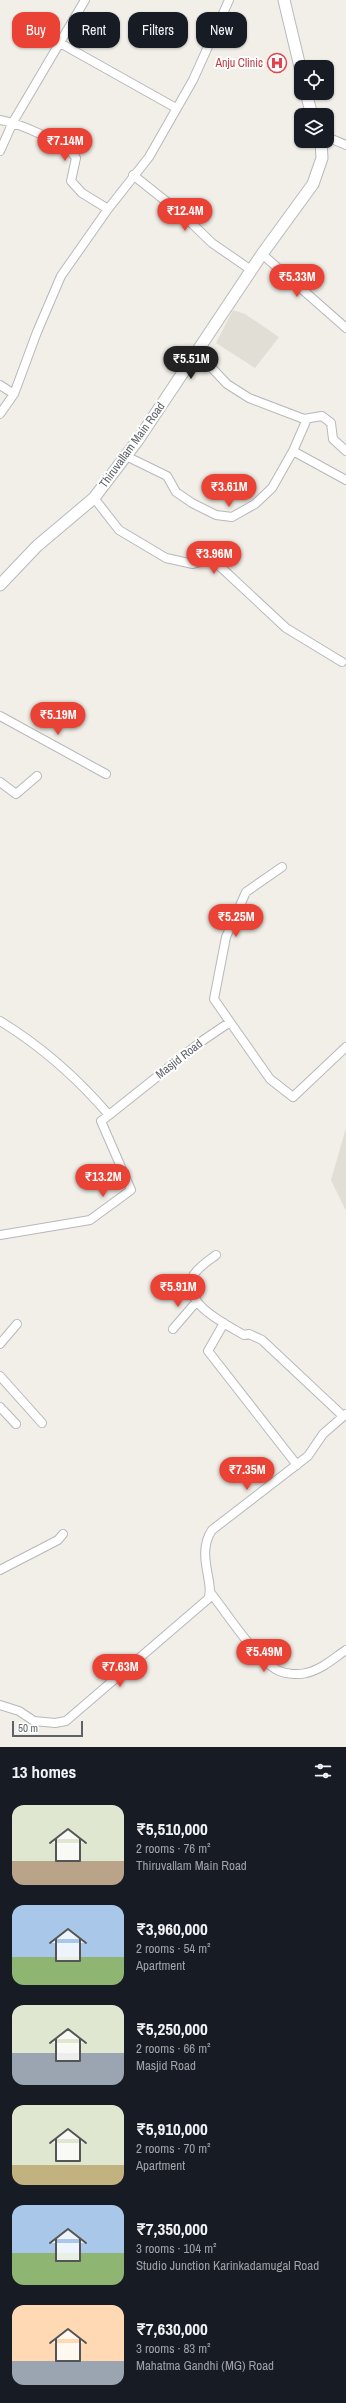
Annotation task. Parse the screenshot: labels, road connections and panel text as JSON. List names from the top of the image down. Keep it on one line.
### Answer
{"streets":{"main road":["Thiruvallam Main Road"],"street":["Masjid Road"]},"places":{"hospital":["Anju Clinic"]},"scale_bar":"50 m","page":{"chip":["Buy","Rent","Filters","New"],"price":["₹7.14M","₹12.4M","₹5.33M","₹5.51M","₹3.61M","₹3.96M","₹5.19M","₹5.25M","₹13.2M","₹5.91M","₹7.35M","₹5.49M","₹7.63M"],"scale":"50 m","heading":"13 homes","list":[{"name":"₹5,510,000","note":"2 rooms · 76 m² · Thiruvallam Main Road"},{"name":"₹3,960,000","note":"2 rooms · 54 m² · Apartment"},{"name":"₹5,250,000","note":"2 rooms · 66 m² · Masjid Road"},{"name":"₹5,910,000","note":"2 rooms · 70 m² · Apartment"},{"name":"₹7,350,000","note":"3 rooms · 104 m² · Studio Junction Karinkadamugal Road"},{"name":"₹7,630,000","note":"3 rooms · 83 m² · Mahatma Gandhi (MG) Road"}]}}
